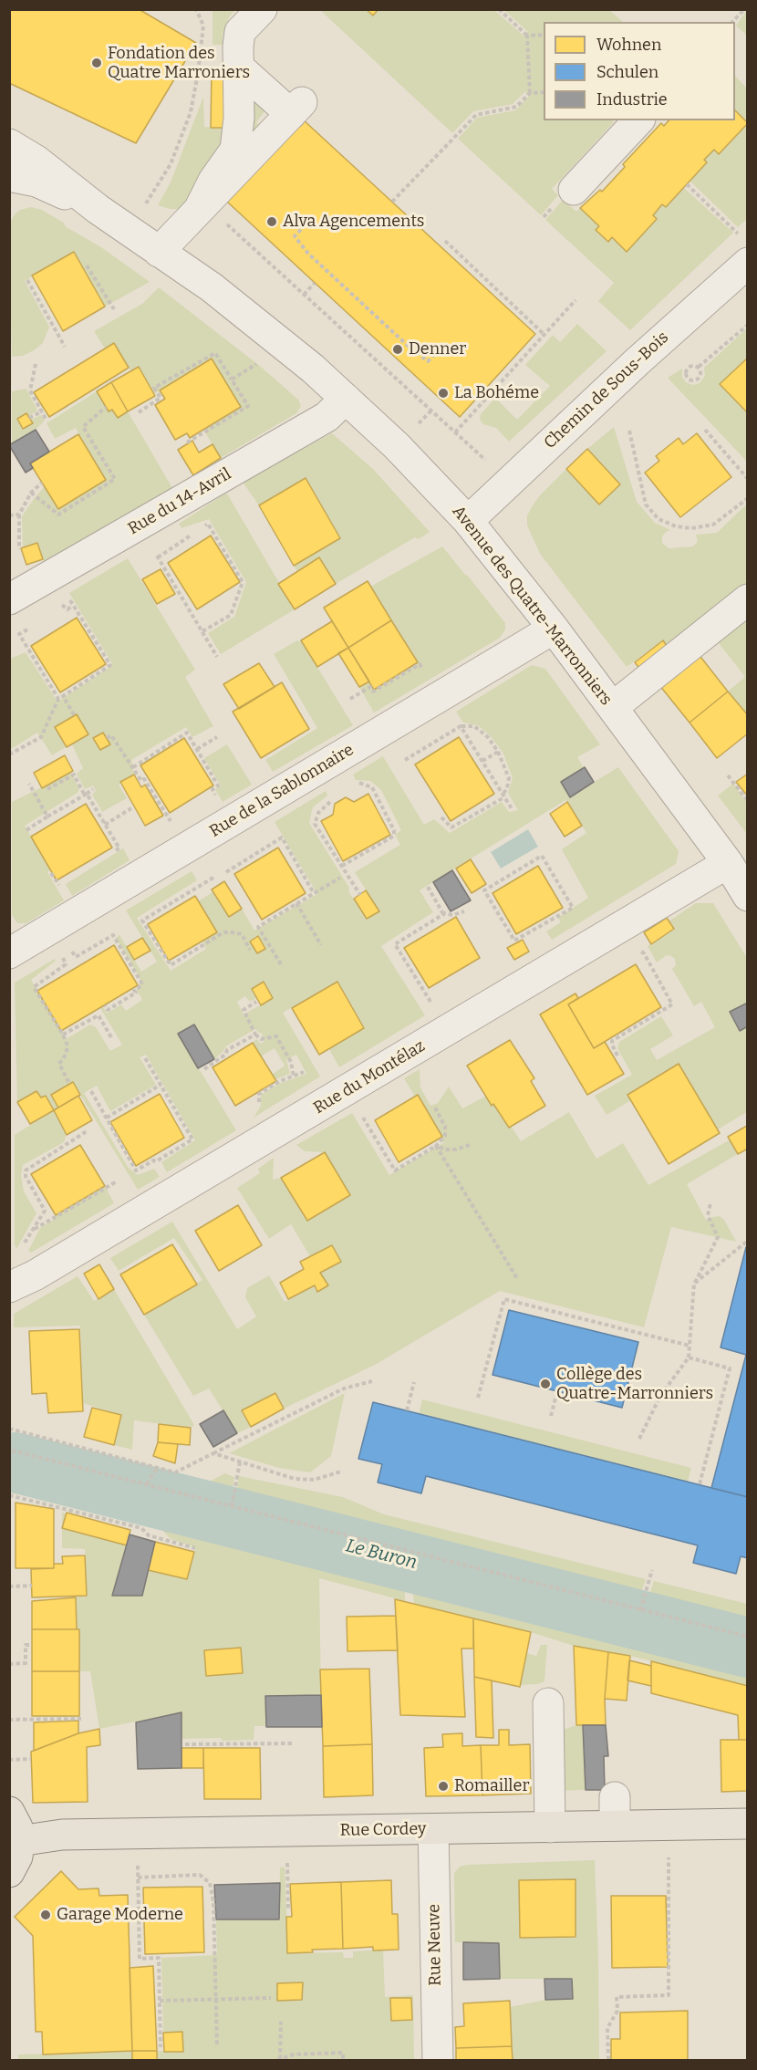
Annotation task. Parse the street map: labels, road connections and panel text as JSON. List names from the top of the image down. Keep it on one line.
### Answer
{"streets":{"main road":["Rue Cordey"],"street":["Chemin de Sous-Bois","Rue du 14-Avril","Avenue des Quatre-Marronniers","Rue de la Sablonnaire","Rue du Montélaz","Rue Neuve"]},"crossings":[["Chemin de Sous-Bois","Avenue des Quatre-Marronniers"],["Rue du 14-Avril","Avenue des Quatre-Marronniers"],["Avenue des Quatre-Marronniers","Rue de la Sablonnaire"],["Avenue des Quatre-Marronniers","Rue du Montélaz"],["Rue Cordey","Rue Neuve"]],"water":["Le Buron"],"places":["Fondation des Quatre Marroniers","Alva Agencements","Denner","La Bohéme","Collège des Quatre-Marronniers","Romailler","Garage Moderne"],"legend":["Wohnen","Schulen","Industrie"]}
